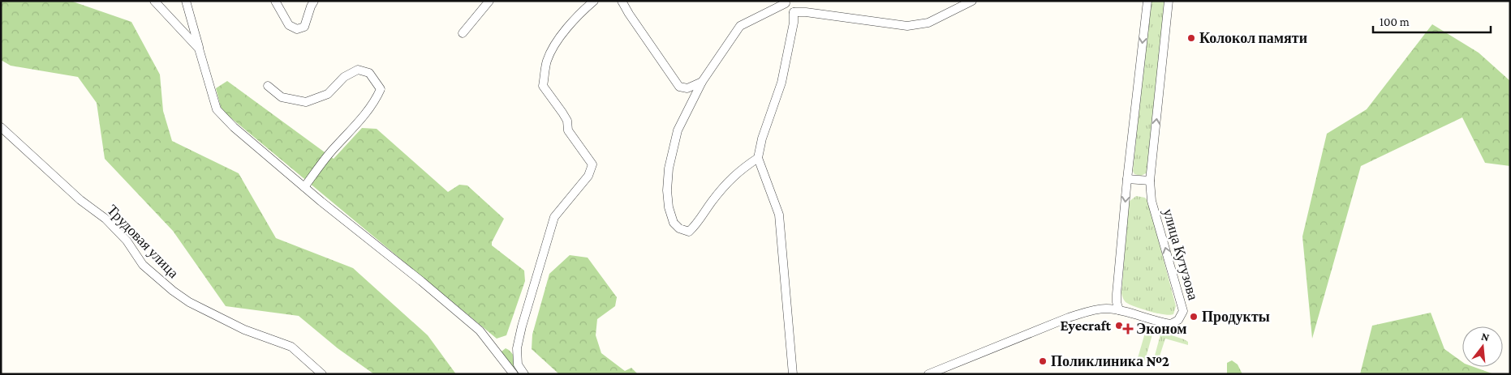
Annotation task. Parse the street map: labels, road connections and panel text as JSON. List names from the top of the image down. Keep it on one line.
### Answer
{"streets":{"street":["Трудовая улица","улица Кутузова"]},"places":{"other":["Колокол памяти","Продукты","Eyecraft","Поликлиника №2"],"health":["Эконом"]},"scale_bar":"100 m","north":"top"}
